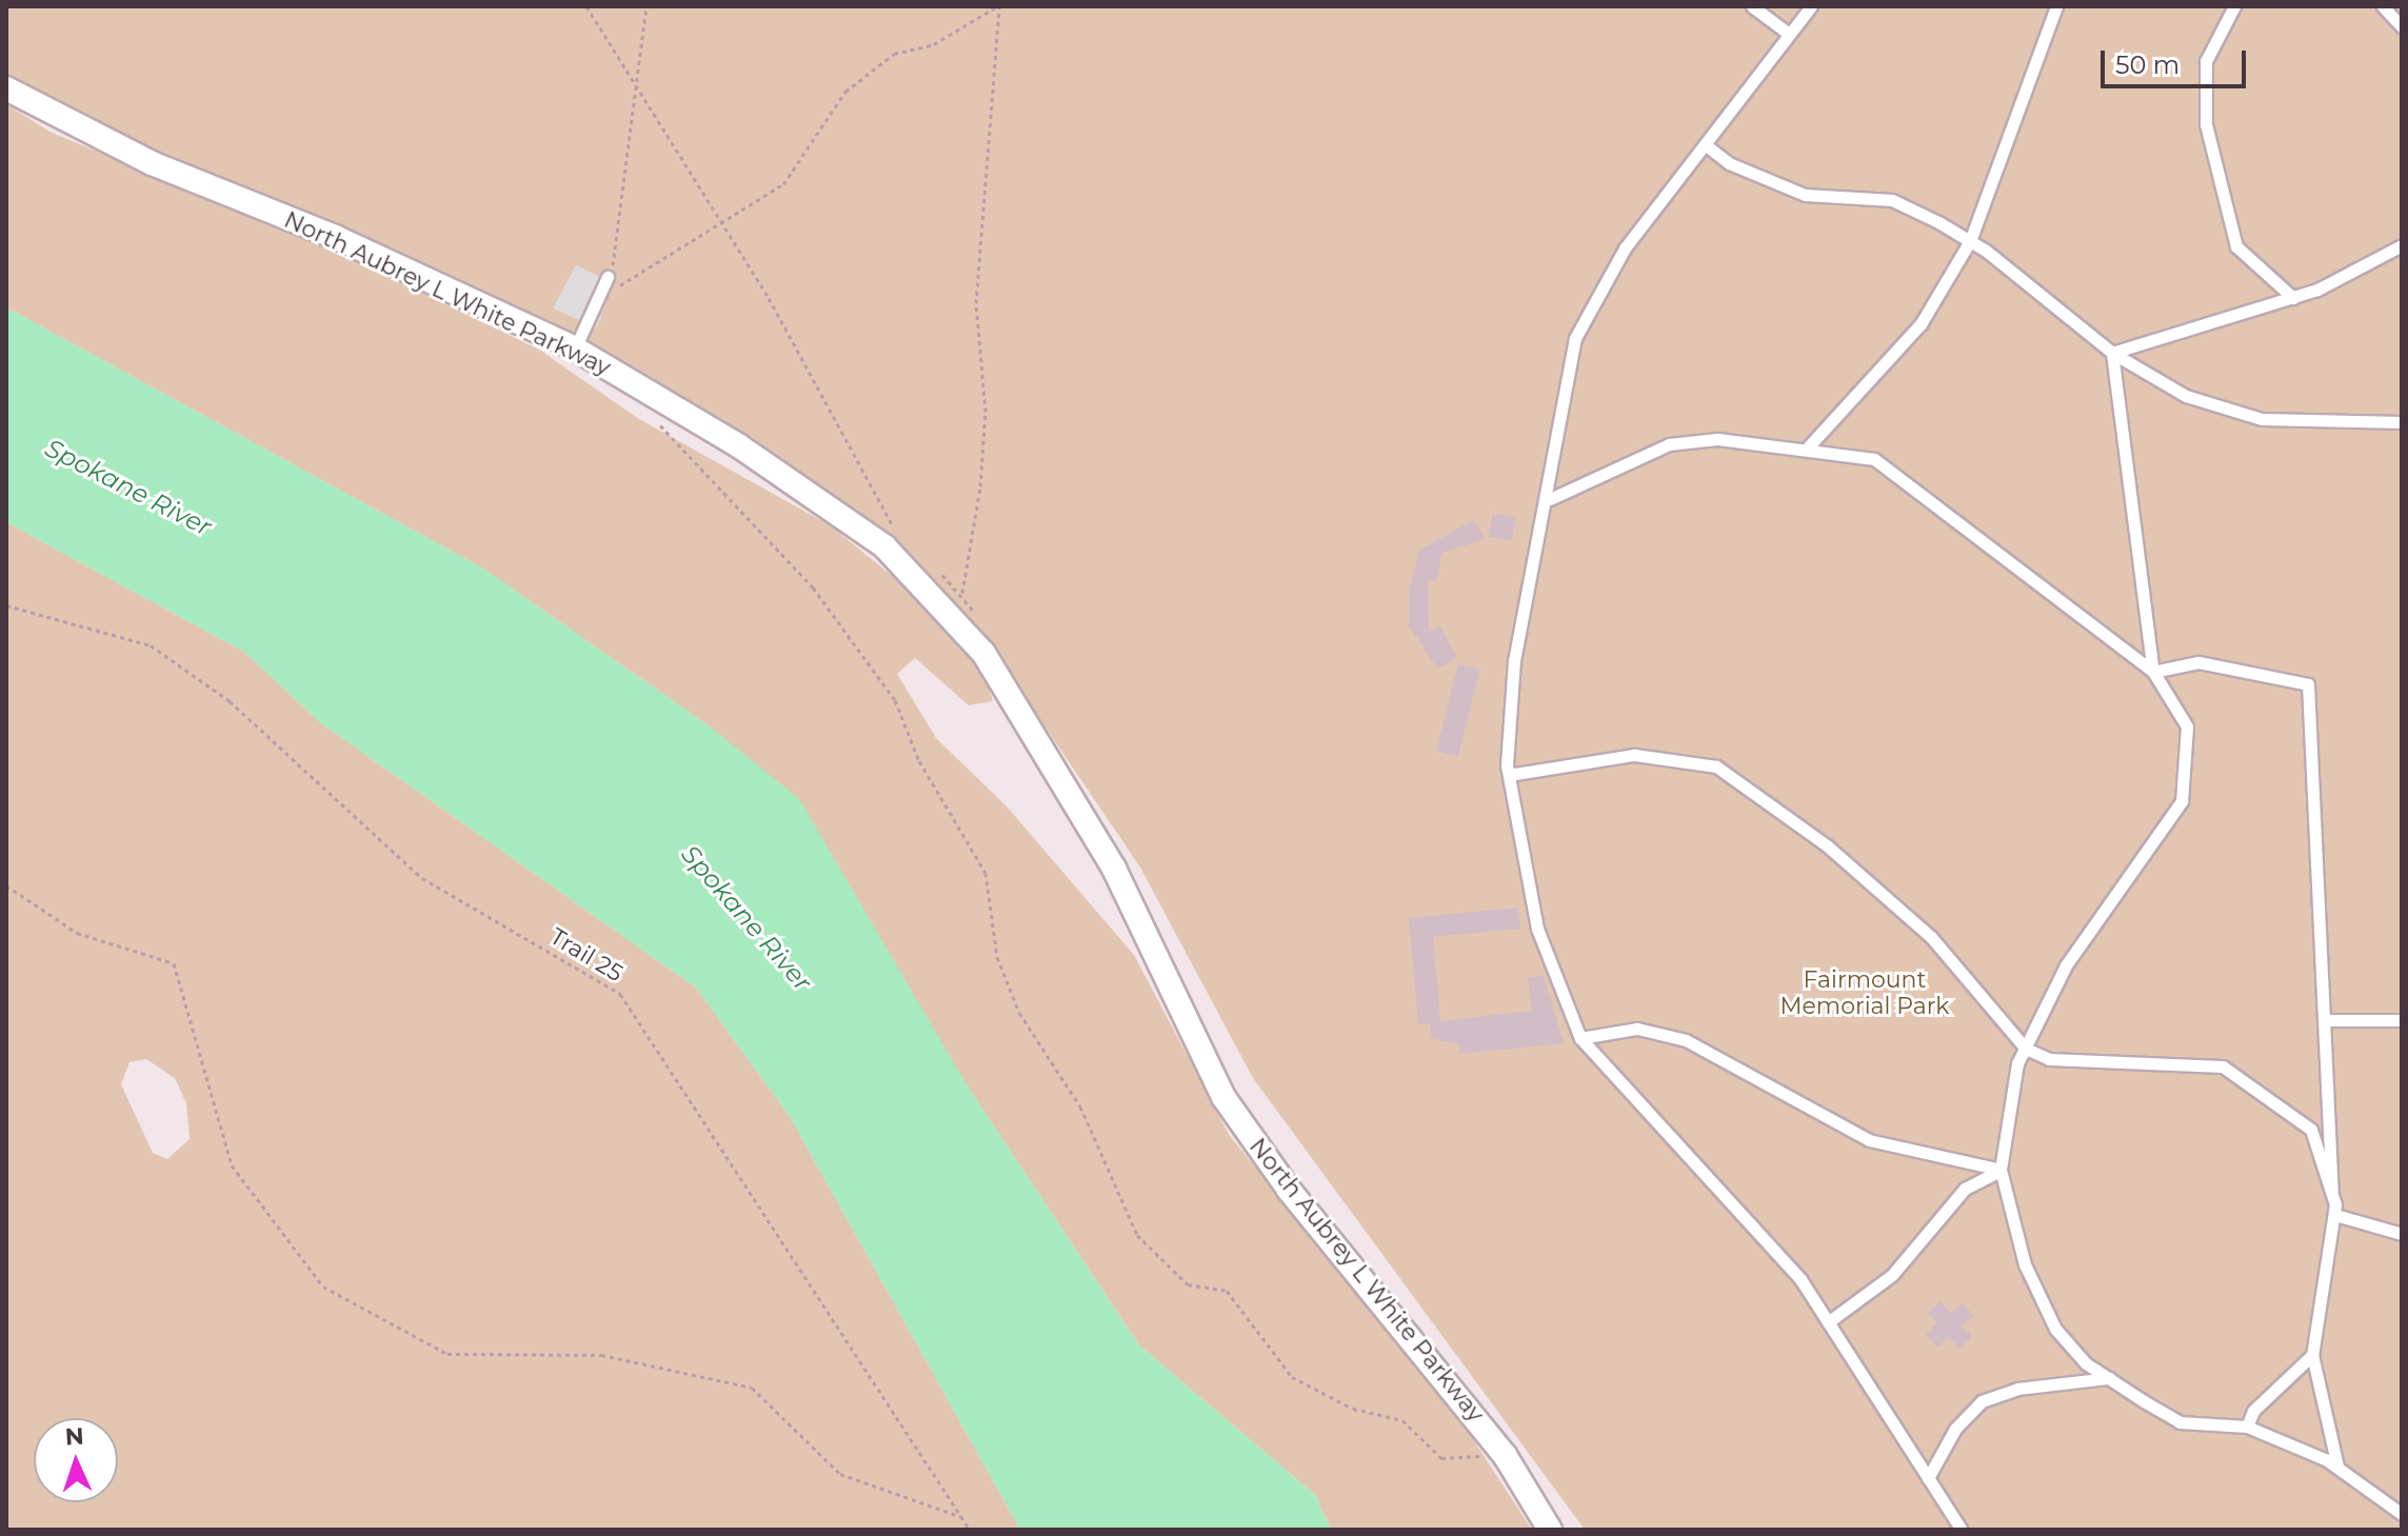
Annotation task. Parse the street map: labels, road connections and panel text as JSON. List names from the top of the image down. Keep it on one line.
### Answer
{"streets":{"street":["North Aubrey L White Parkway"],"path":["Trail 25"]},"water":["Spokane River"],"parks":["Fairmount Memorial Park"],"scale_bar":"50 m","north":"top"}
